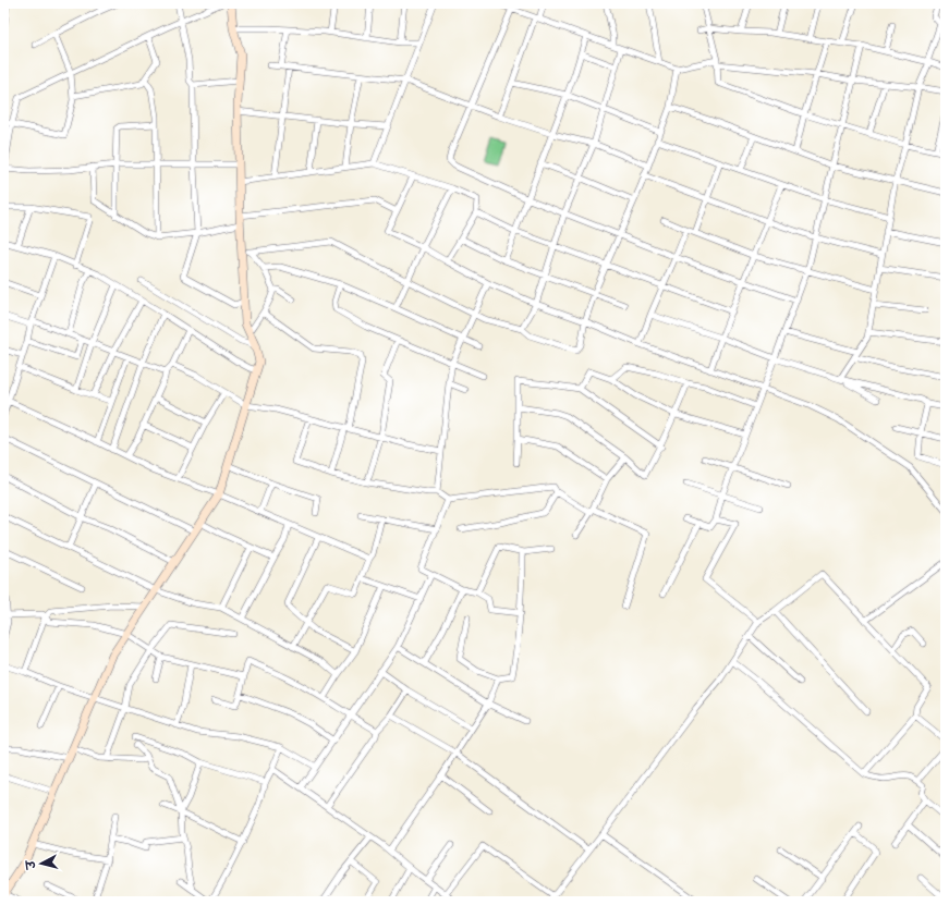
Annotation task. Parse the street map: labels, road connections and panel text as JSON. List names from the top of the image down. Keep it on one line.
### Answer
{"north":"left"}
